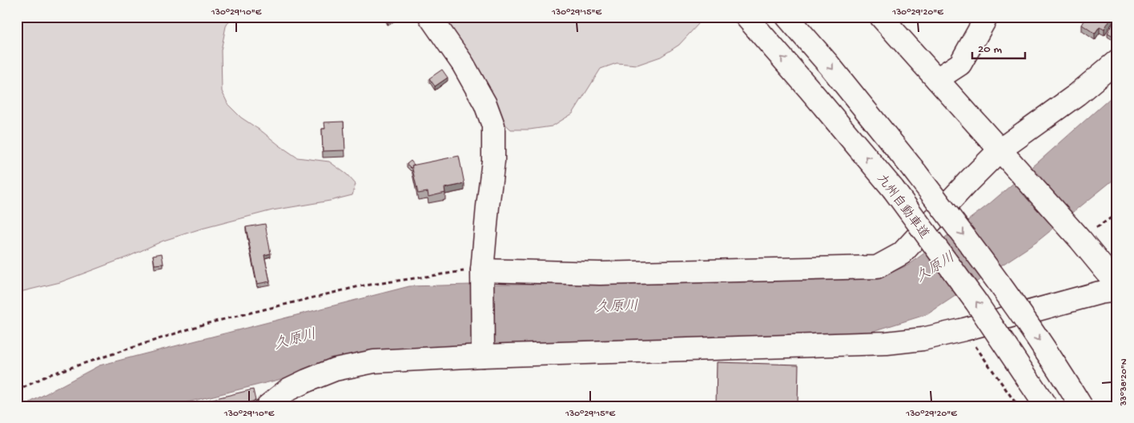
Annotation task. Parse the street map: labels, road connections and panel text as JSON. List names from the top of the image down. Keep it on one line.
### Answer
{"streets":{"main road":["九州自動車道"]},"water":["久原川"],"scale_bar":"20 m","coordinates":["130°29'10\"E","130°29'15\"E","130°29'20\"E","33°38'20\"N"]}
